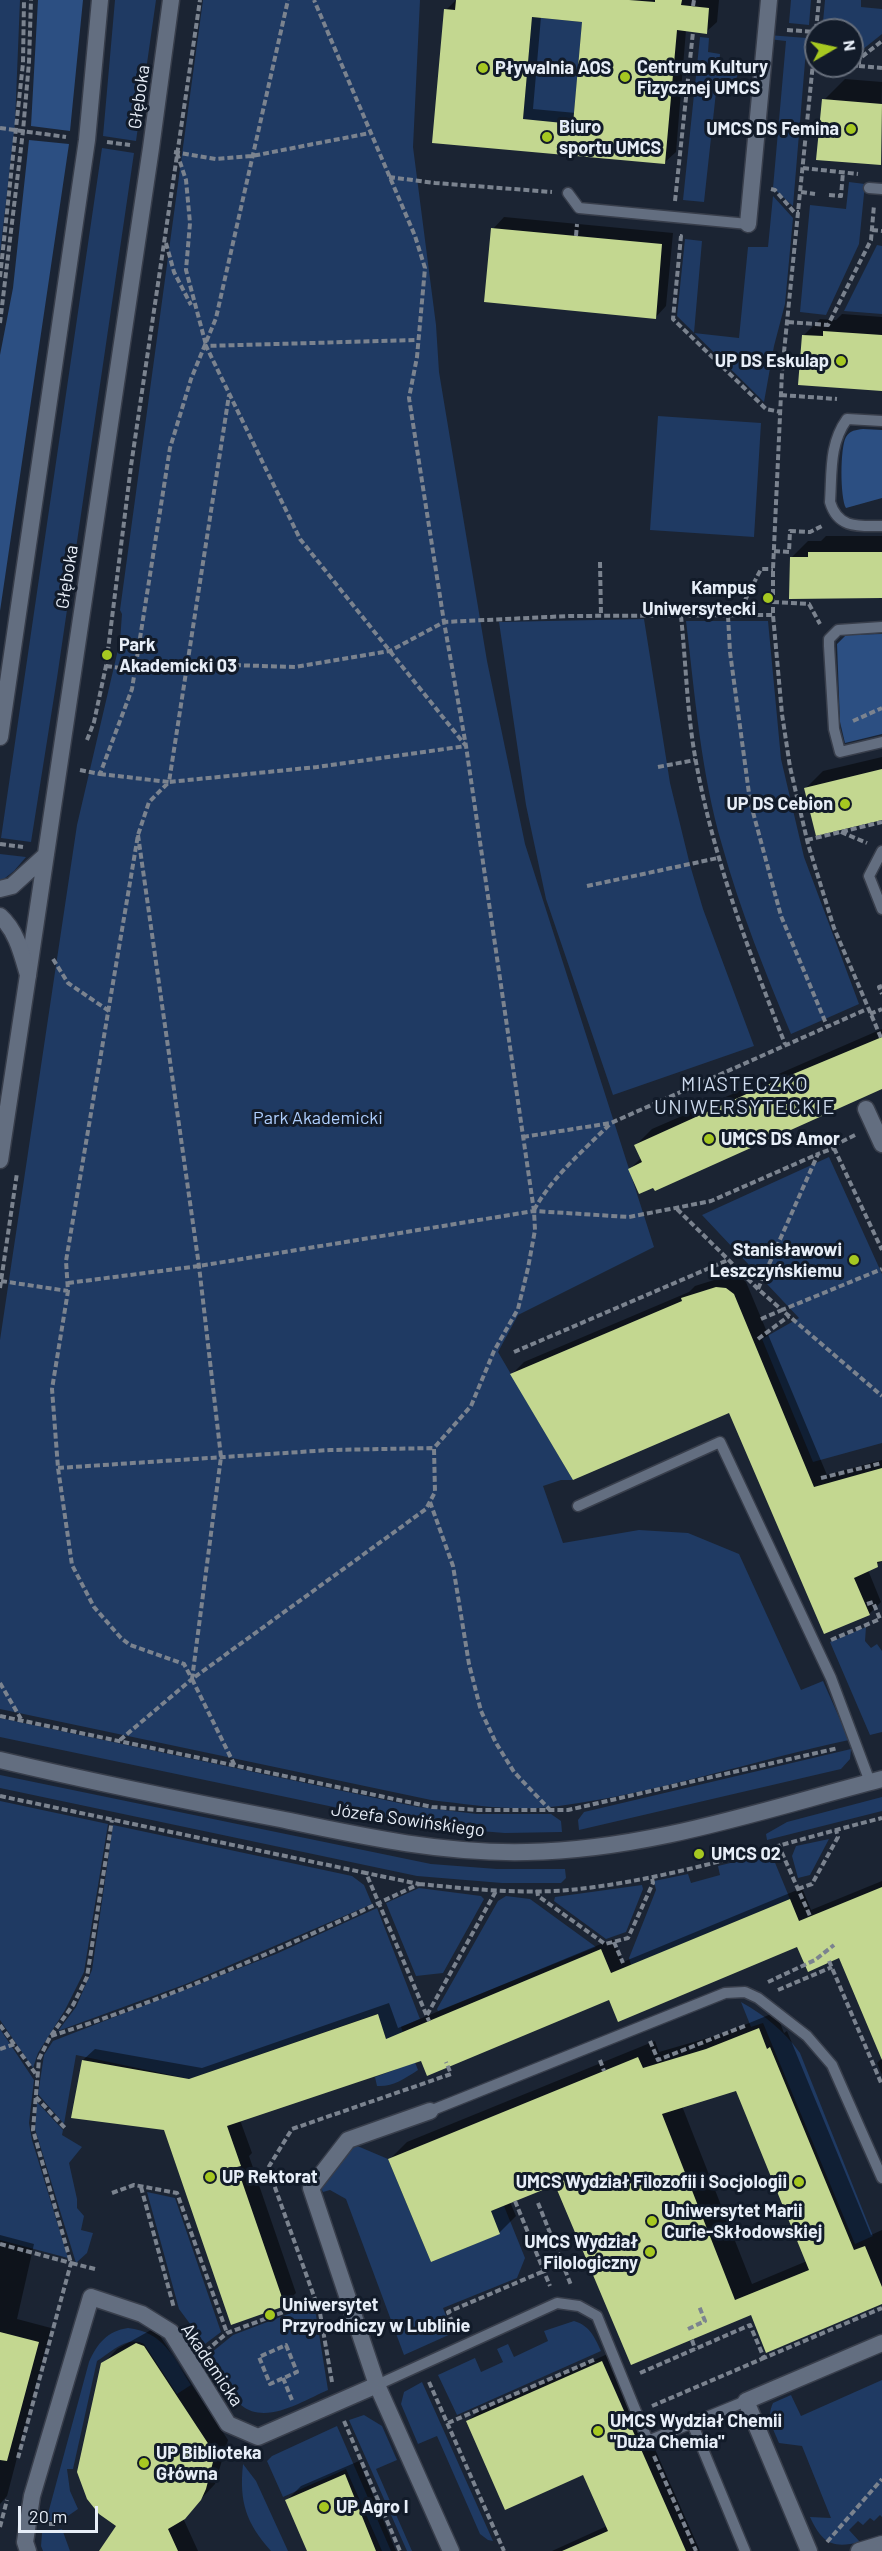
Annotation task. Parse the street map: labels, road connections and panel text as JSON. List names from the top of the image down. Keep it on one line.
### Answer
{"streets":{"street":["Głęboka","Józefa Sowińskiego","Akademicka"]},"districts":["MIASTECZKO UNIWERSYTECKIE"],"parks":["Park Akademicki"],"places":["Pływalnia AOS","Centrum Kultury Fizycznej UMCS","UMCS DS Femina","Biuro sportu UMCS","UP DS Eskulap","Kampus Uniwersytecki","Park Akademicki 03","UP DS Cebion","UMCS DS Amor","Stanisławowi Leszczyńskiemu","UMCS 02","UP Rektorat","UMCS Wydział Filozofii i Socjologii","Uniwersytet Marii Curie-Skłodowskiej","UMCS Wydział Filologiczny","Uniwersytet Przyrodniczy w Lublinie","UMCS Wydział Chemii \"Duża Chemia\"","UP Biblioteka Główna","UP Agro I"],"scale_bar":"20 m","north":"right"}
